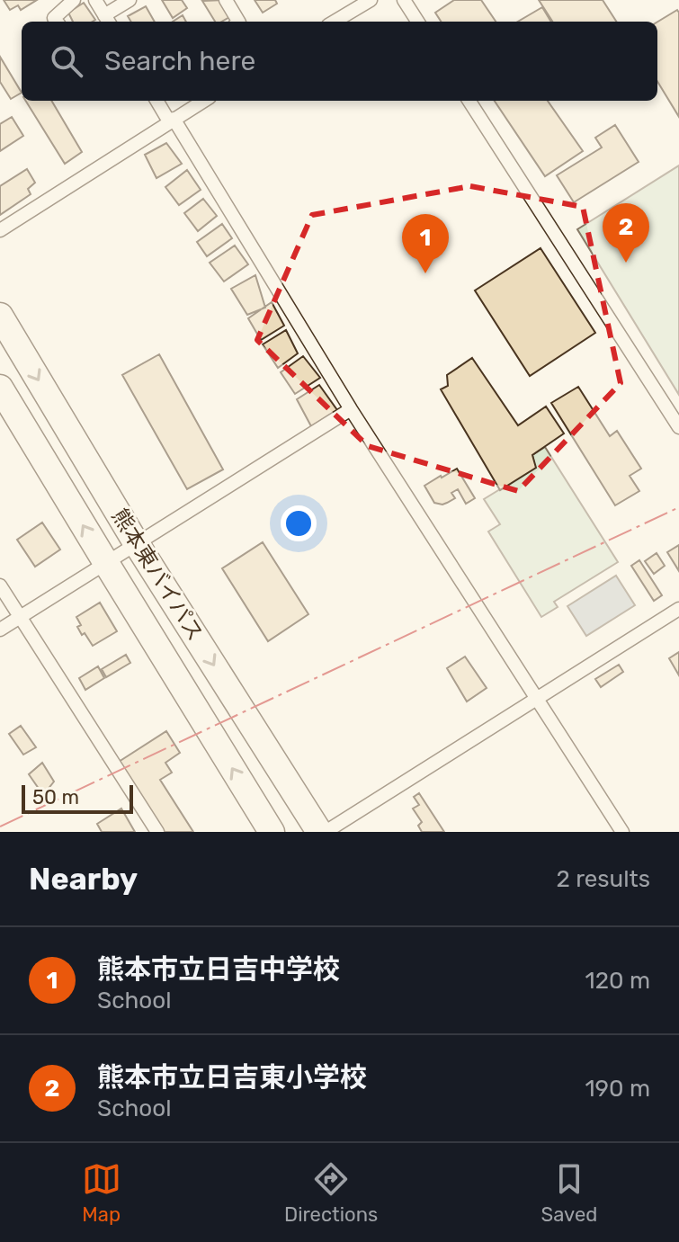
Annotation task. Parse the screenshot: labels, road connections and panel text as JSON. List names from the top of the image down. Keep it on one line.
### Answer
{"streets":{"highway":["熊本東バイパス"]},"scale_bar":"50 m","page":{"search":"Search here","pins":["2","1"],"scale":"50 m","heading":["Nearby","2 results"],"list":[{"mark":"1","name":"熊本市立日吉中学校","note":"School","value":"120 m"},{"mark":"2","name":"熊本市立日吉東小学校","note":"School","value":"190 m"}],"nav":["Map","Directions","Saved"]}}
